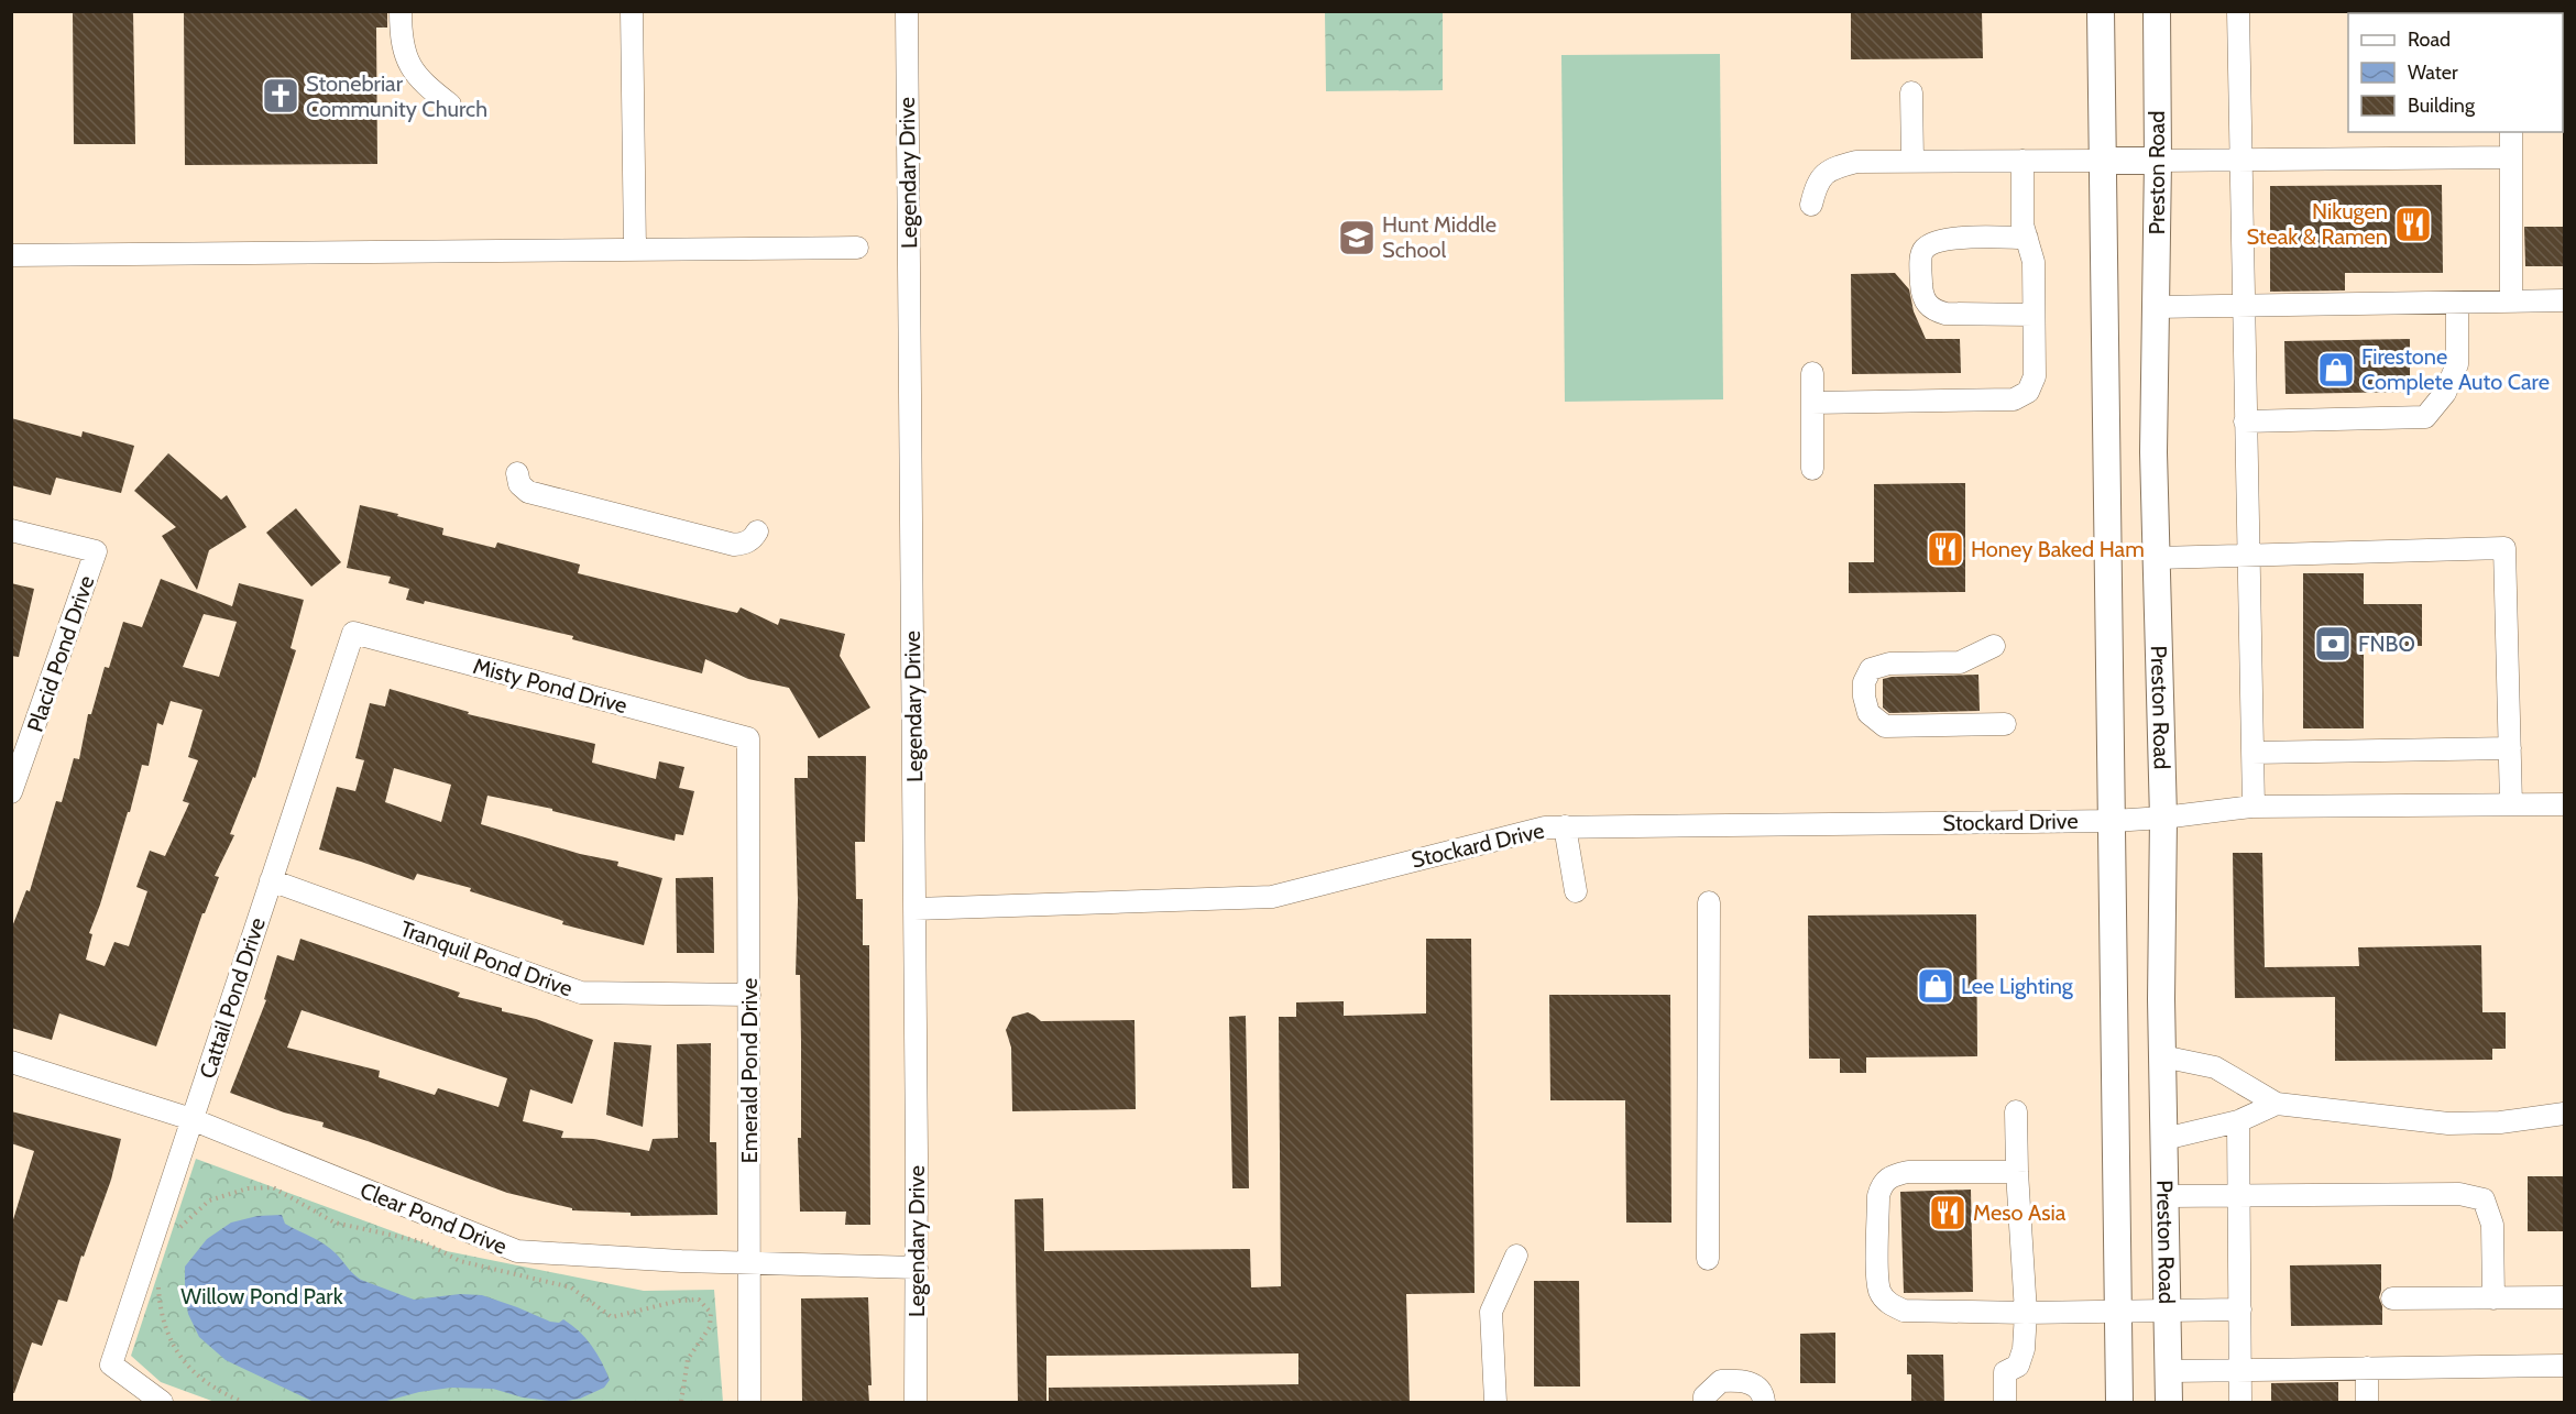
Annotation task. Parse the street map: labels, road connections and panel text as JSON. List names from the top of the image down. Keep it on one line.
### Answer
{"streets":{"main road":["Preston Road"],"street":["Legendary Drive","Placid Pond Drive","Misty Pond Drive","Stockard Drive","Tranquil Pond Drive","Cattail Pond Drive","Emerald Pond Drive","Clear Pond Drive"]},"crossings":[["Legendary Drive","Stockard Drive"],["Legendary Drive","Clear Pond Drive"],["Preston Road","Stockard Drive"],["Misty Pond Drive","Cattail Pond Drive"],["Misty Pond Drive","Emerald Pond Drive"],["Tranquil Pond Drive","Cattail Pond Drive"],["Tranquil Pond Drive","Emerald Pond Drive"],["Cattail Pond Drive","Clear Pond Drive"],["Emerald Pond Drive","Clear Pond Drive"]],"parks":["Willow Pond Park"],"places":{"church":["Stonebriar Community Church"],"restaurant":["Nikugen Steak & Ramen","Honey Baked Ham","Meso Asia"],"school or university":["Hunt Middle School"],"shop":["Firestone Complete Auto Care","Lee Lighting"],"bank":["FNBO"]},"legend":["Road","Water","Building"]}
